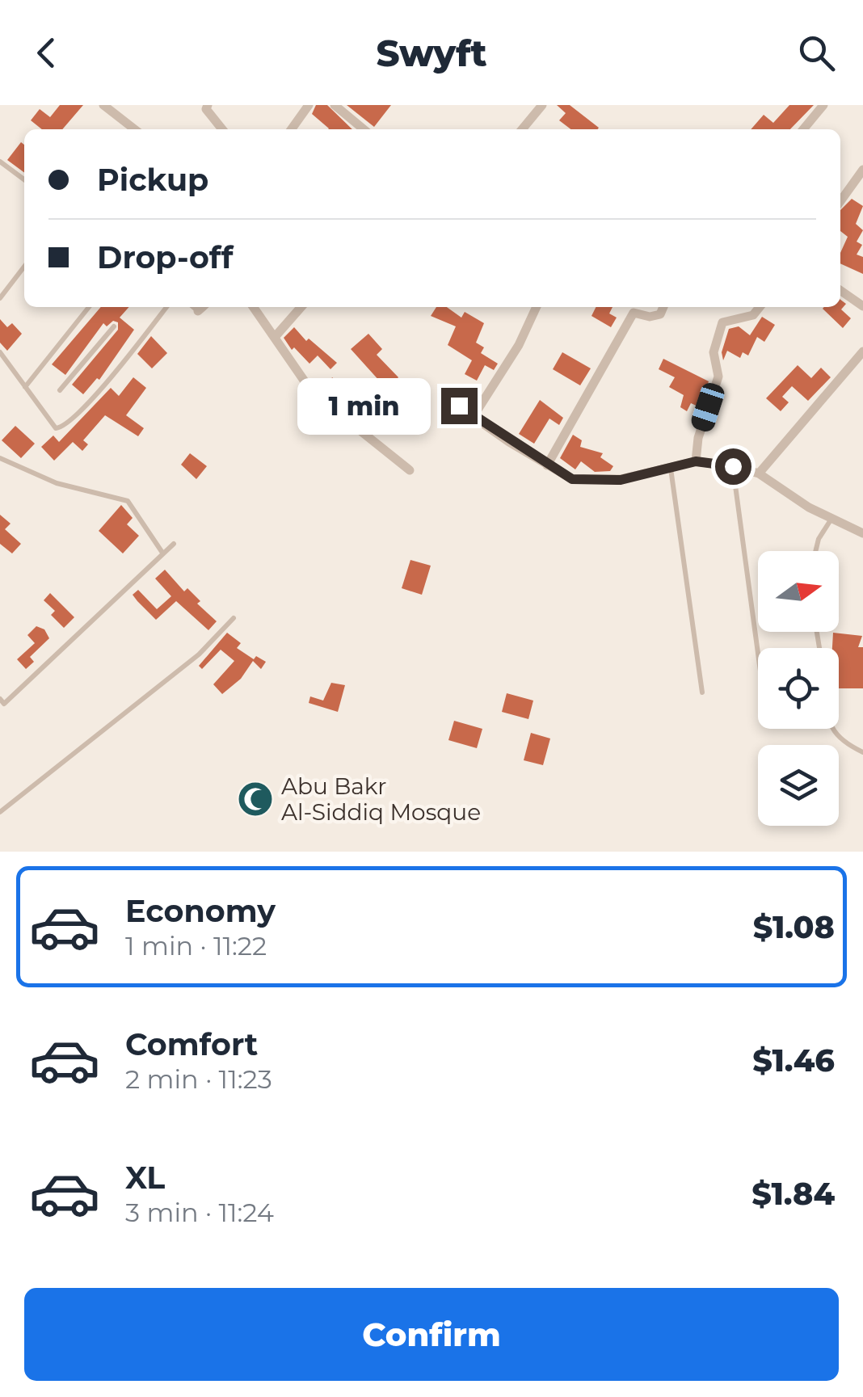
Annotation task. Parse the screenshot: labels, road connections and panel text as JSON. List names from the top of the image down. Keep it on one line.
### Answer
{"places":{"mosque":["Abu Bakr Al-Siddiq Mosque"]},"north":"right","page":{"header":"Swyft","banner":["Pickup","Drop-off"],"bubble":"1 min","list":[{"name":"Economy","note":"1 min · 11:22","value":"$1.08"},{"name":"Comfort","note":"2 min · 11:23","value":"$1.46"},{"name":"XL","note":"3 min · 11:24","value":"$1.84"}],"buttons":"Confirm"}}
